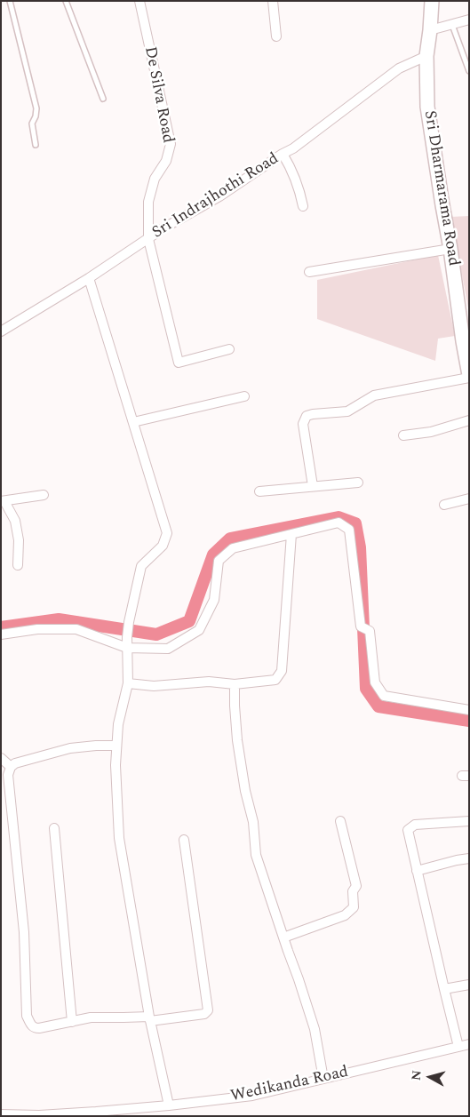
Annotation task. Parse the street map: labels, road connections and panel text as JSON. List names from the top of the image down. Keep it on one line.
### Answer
{"streets":{"street":["De Silva Road","Sri Dharmarama Road","Sri Indrajhothi Road","Wedikanda Road"]},"crossings":[["De Silva Road","Sri Indrajhothi Road"],["Sri Dharmarama Road","Sri Indrajhothi Road"]],"north":"left"}
